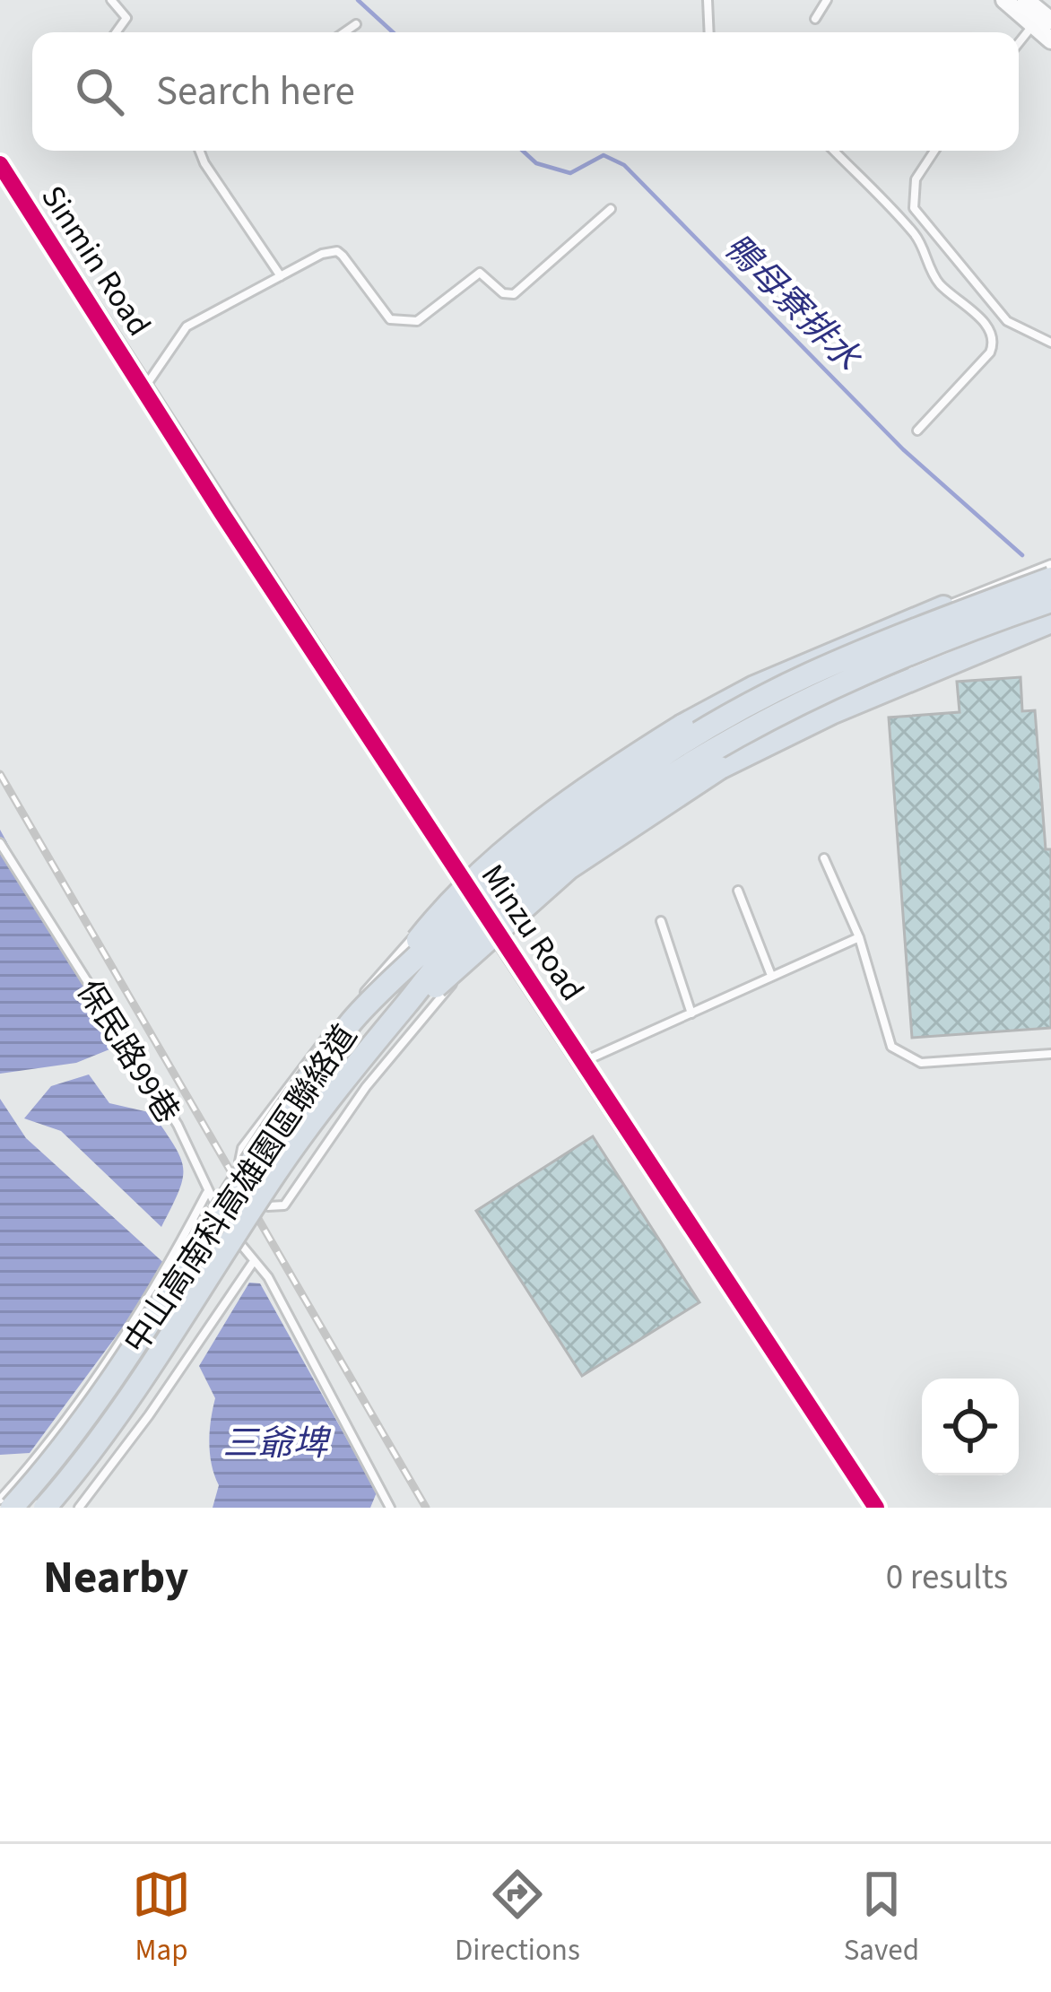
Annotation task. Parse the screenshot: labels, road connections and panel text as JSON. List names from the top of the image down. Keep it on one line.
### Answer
{"streets":{"highway":["中山高南科高雄園區聯絡道"],"street":["Sinmin Road","Minzu Road"],"lane":["保民路99巷"]},"crossings":[["Sinmin Road","Minzu Road"]],"water":["鴨母寮排水","三爺埤"],"page":{"search":"Search here","heading":["Nearby","0 results"],"nav":["Map","Directions","Saved"]}}
